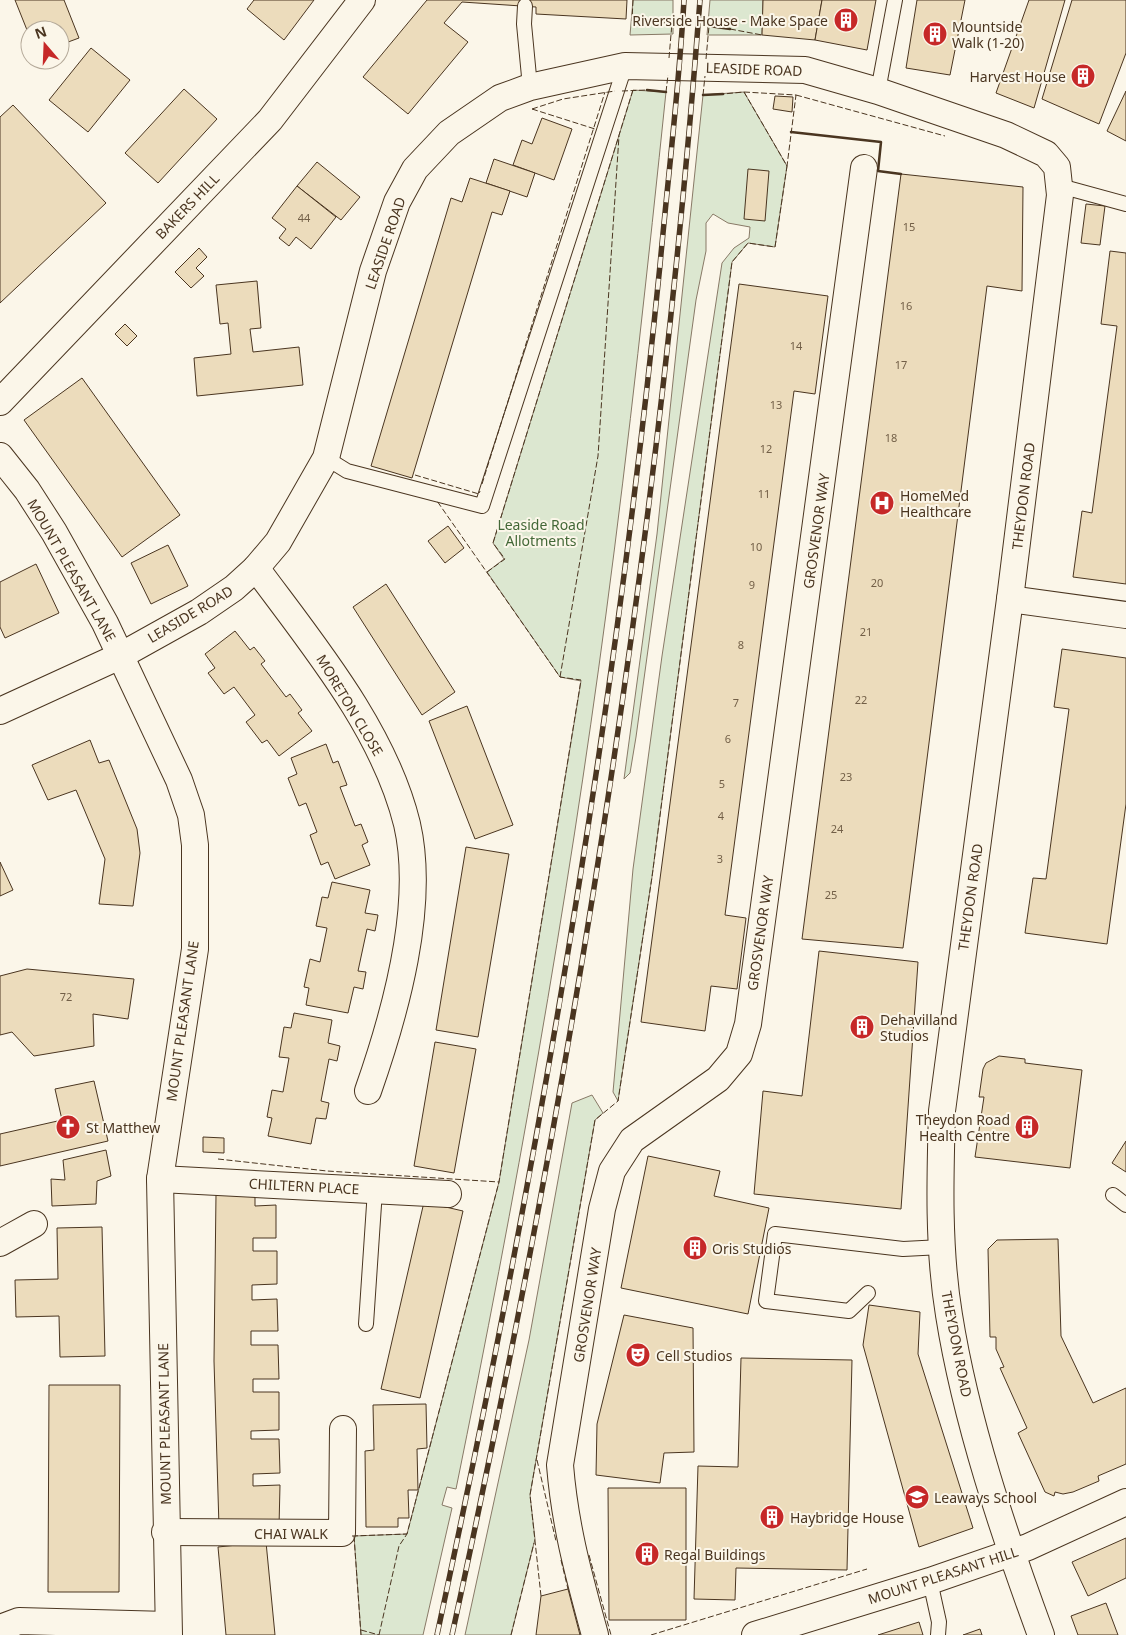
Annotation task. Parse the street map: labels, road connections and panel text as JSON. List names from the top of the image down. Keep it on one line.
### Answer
{"streets":{"street":["LEASIDE ROAD","BAKERS HILL","THEYDON ROAD","GROSVENOR WAY","MOUNT PLEASANT LANE","MORETON CLOSE","CHILTERN PLACE","CHAI WALK","MOUNT PLEASANT HILL"]},"crossings":[["LEASIDE ROAD","THEYDON ROAD"],["LEASIDE ROAD","MOUNT PLEASANT LANE"],["LEASIDE ROAD","MORETON CLOSE"],["THEYDON ROAD","MOUNT PLEASANT HILL"],["MOUNT PLEASANT LANE","CHILTERN PLACE"],["MOUNT PLEASANT LANE","CHAI WALK"]],"parks":["Leaside Road Allotments"],"places":{"building":["Riverside House - Make Space","Mountside Walk (1-20)","Harvest House","Dehavilland Studios","Theydon Road Health Centre","Oris Studios","Haybridge House","Regal Buildings"],"hospital":["HomeMed Healthcare"],"church":["St Matthew"],"theatre":["Cell Studios"],"school or university":["Leaways School"]},"house_numbers":["44","15","16","14","17","13","18","12","11","10","20","9","21","8","22","7","6","23","5","4","24","3","25","72"],"north":"top"}
